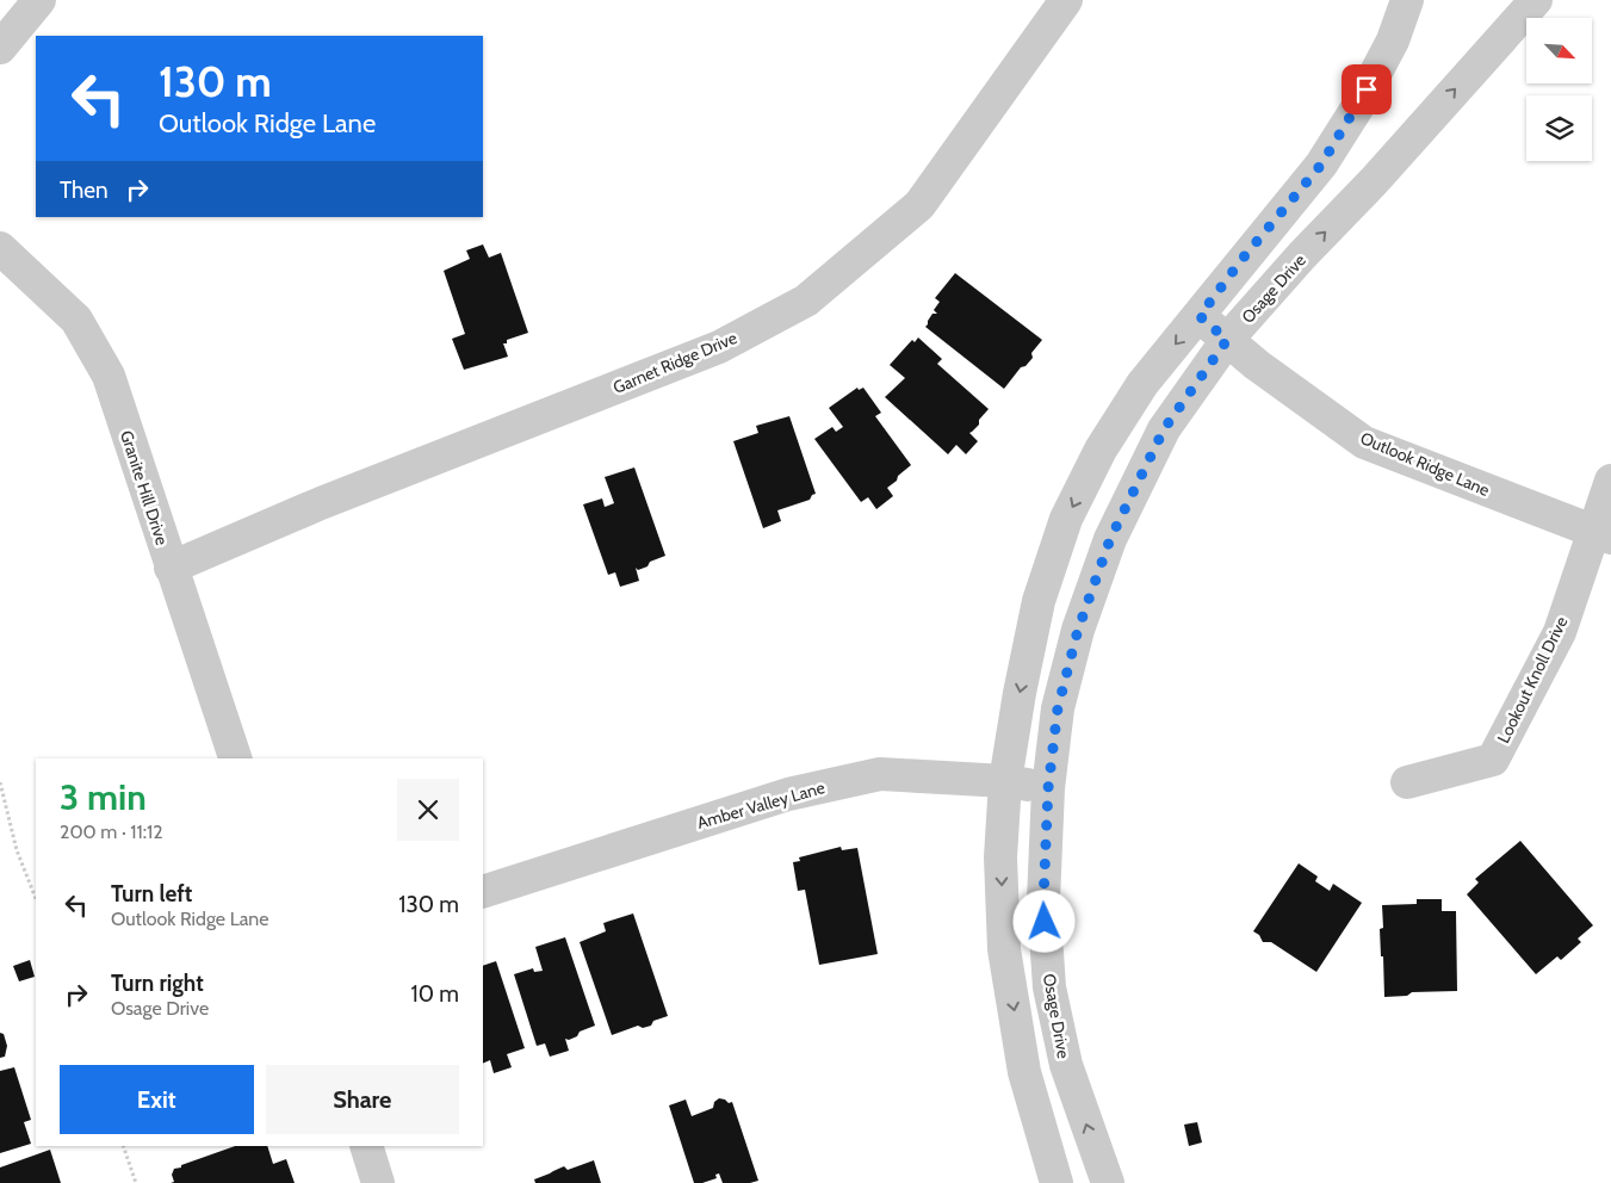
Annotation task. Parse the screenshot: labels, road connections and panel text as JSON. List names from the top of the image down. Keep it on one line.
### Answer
{"streets":{"street":["Osage Drive","Garnet Ridge Drive","Outlook Ridge Lane","Granite Hill Drive","Lookout Knoll Drive","Amber Valley Lane"]},"crossings":[["Osage Drive","Outlook Ridge Lane"],["Osage Drive","Amber Valley Lane"],["Garnet Ridge Drive","Granite Hill Drive"],["Outlook Ridge Lane","Lookout Knoll Drive"]],"north":"bottom right","page":{"turn":["130 m","Outlook Ridge Lane"],"then":"Then","heading":["3 min","200 m · 11:12"],"list":[{"name":"Turn left","note":"Outlook Ridge Lane","value":"130 m"},{"name":"Turn right","note":"Osage Drive","value":"10 m"}],"buttons":["Exit","Share"]}}
